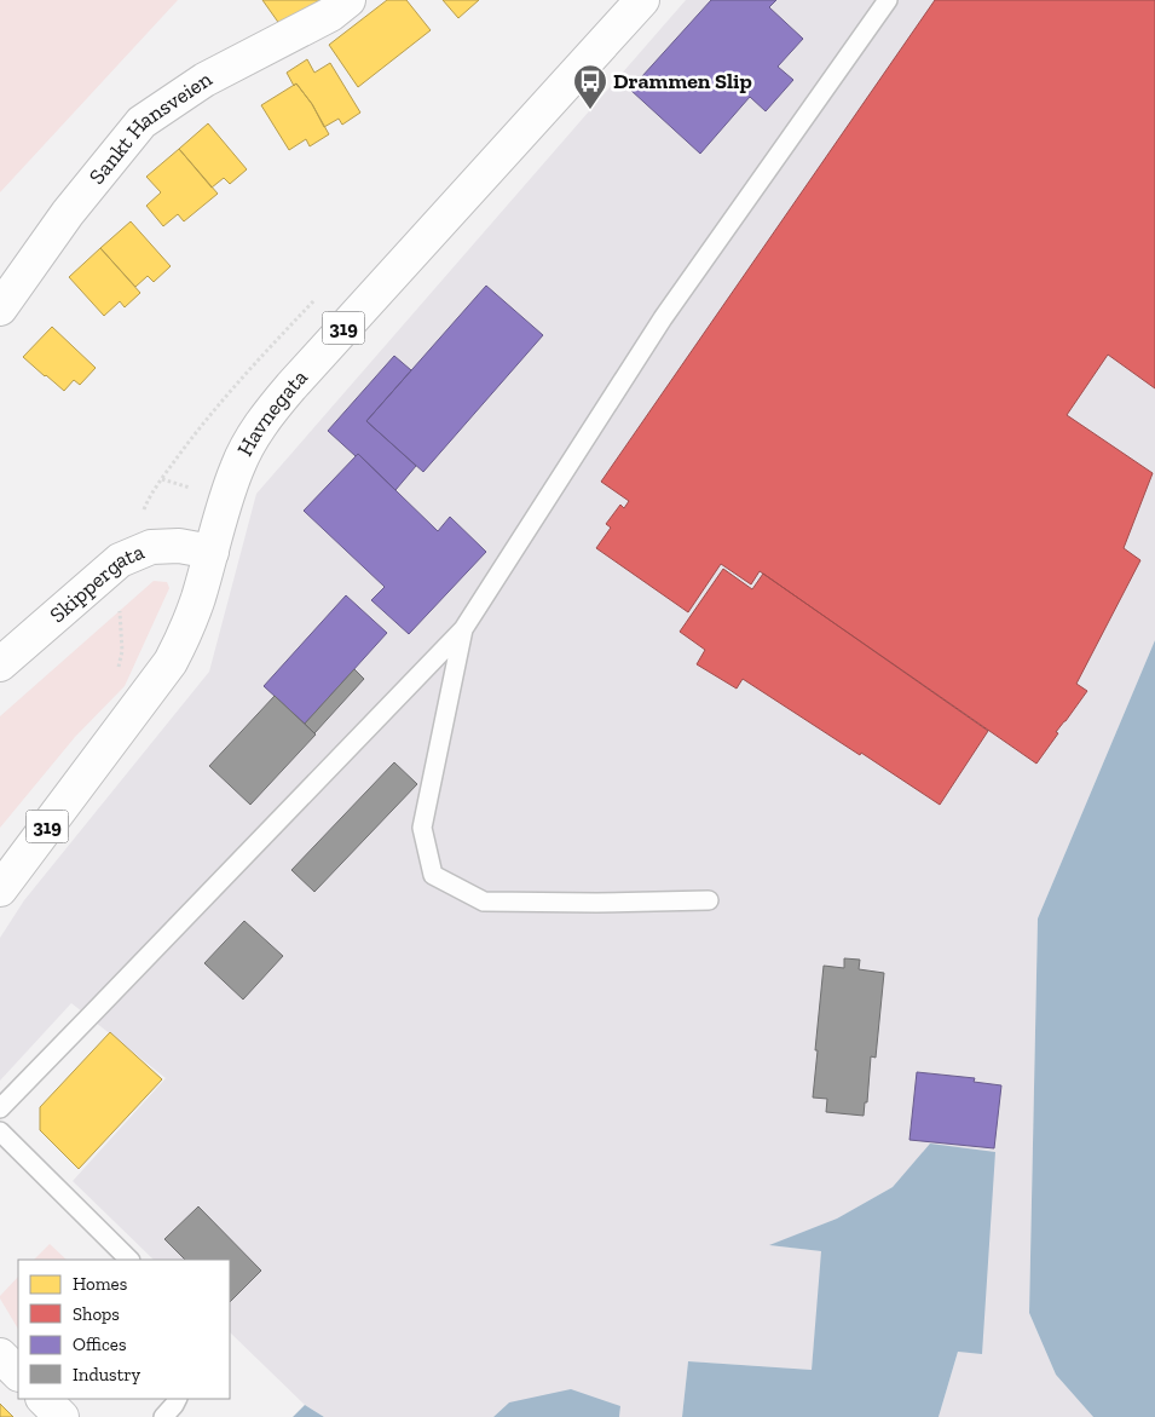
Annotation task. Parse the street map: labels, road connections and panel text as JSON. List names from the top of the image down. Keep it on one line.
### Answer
{"streets":{"main road":["Sankt Hansveien","319","Havnegata","Skippergata"]},"crossings":[["Havnegata","Skippergata"]],"places":{"bus stop":["Drammen Slip"]},"legend":["Homes","Shops","Offices","Industry"]}
